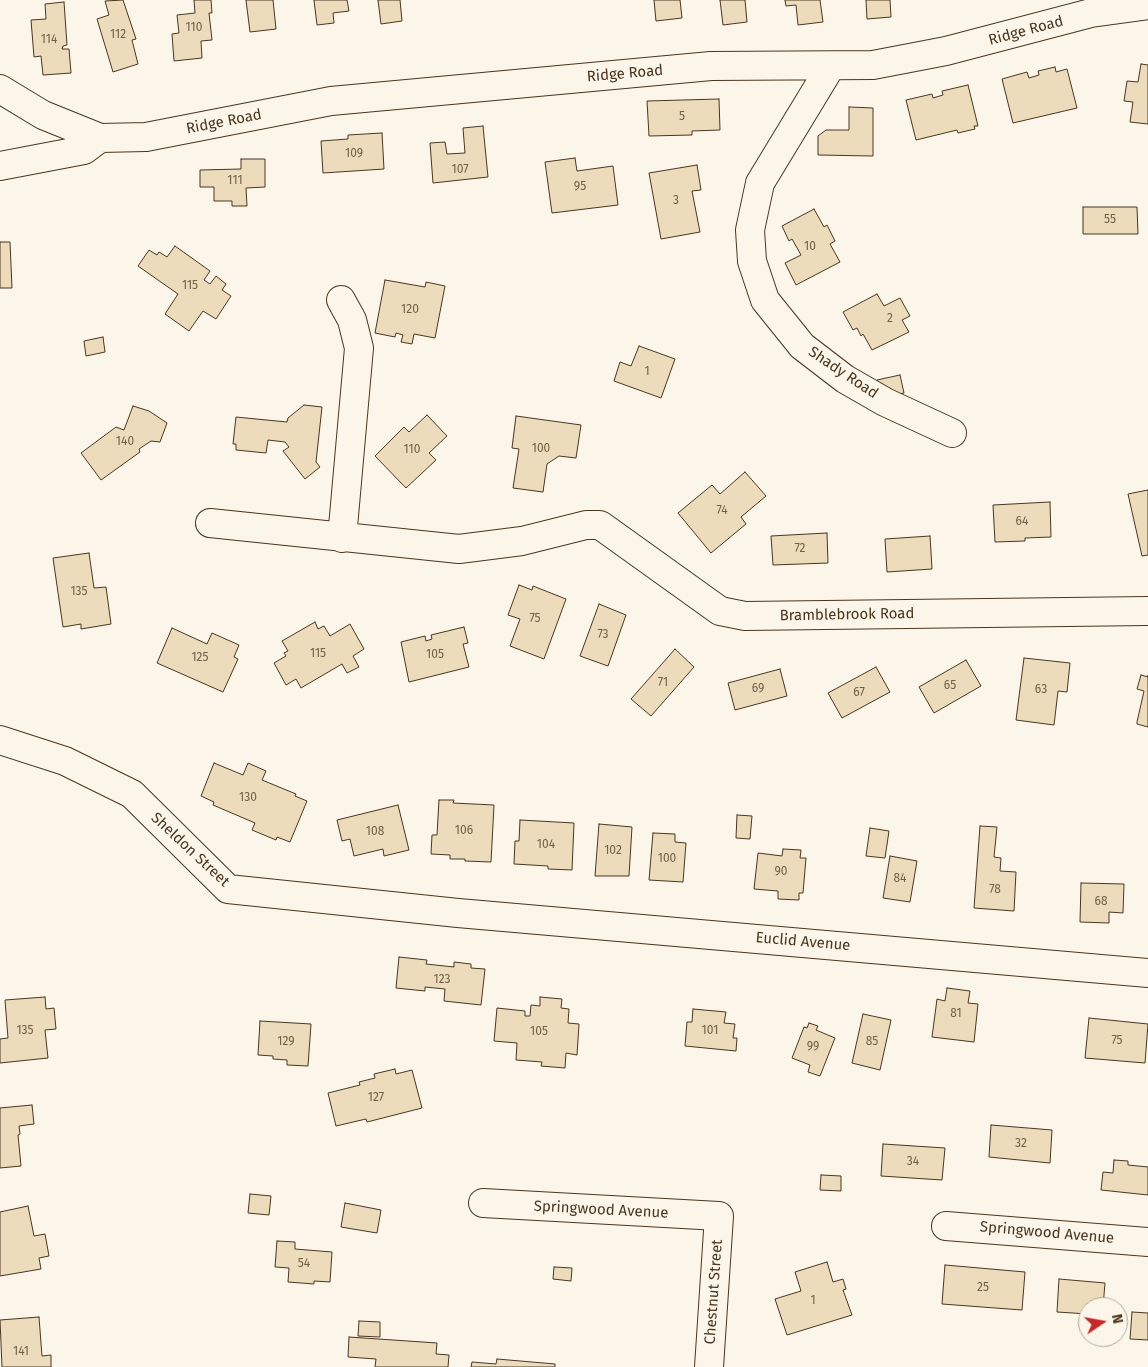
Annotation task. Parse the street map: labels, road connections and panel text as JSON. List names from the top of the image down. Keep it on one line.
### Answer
{"streets":{"street":["Ridge Road","Shady Road","Bramblebrook Road","Sheldon Street","Euclid Avenue","Springwood Avenue","Chestnut Street"]},"crossings":[["Ridge Road","Shady Road"],["Sheldon Street","Euclid Avenue"],["Springwood Avenue","Chestnut Street"]],"house_numbers":["110","112","114","5","109","107","111","95","3","55","10","115","120","2","1","140","100","110","74","64","72","135","75","73","115","105","125","71","65","69","63","67","130","106","108","104","102","100","90","84","78","68","123","81","135","101","105","75","129","85","99","127","32","34","54","25","1","141"],"north":"right"}
